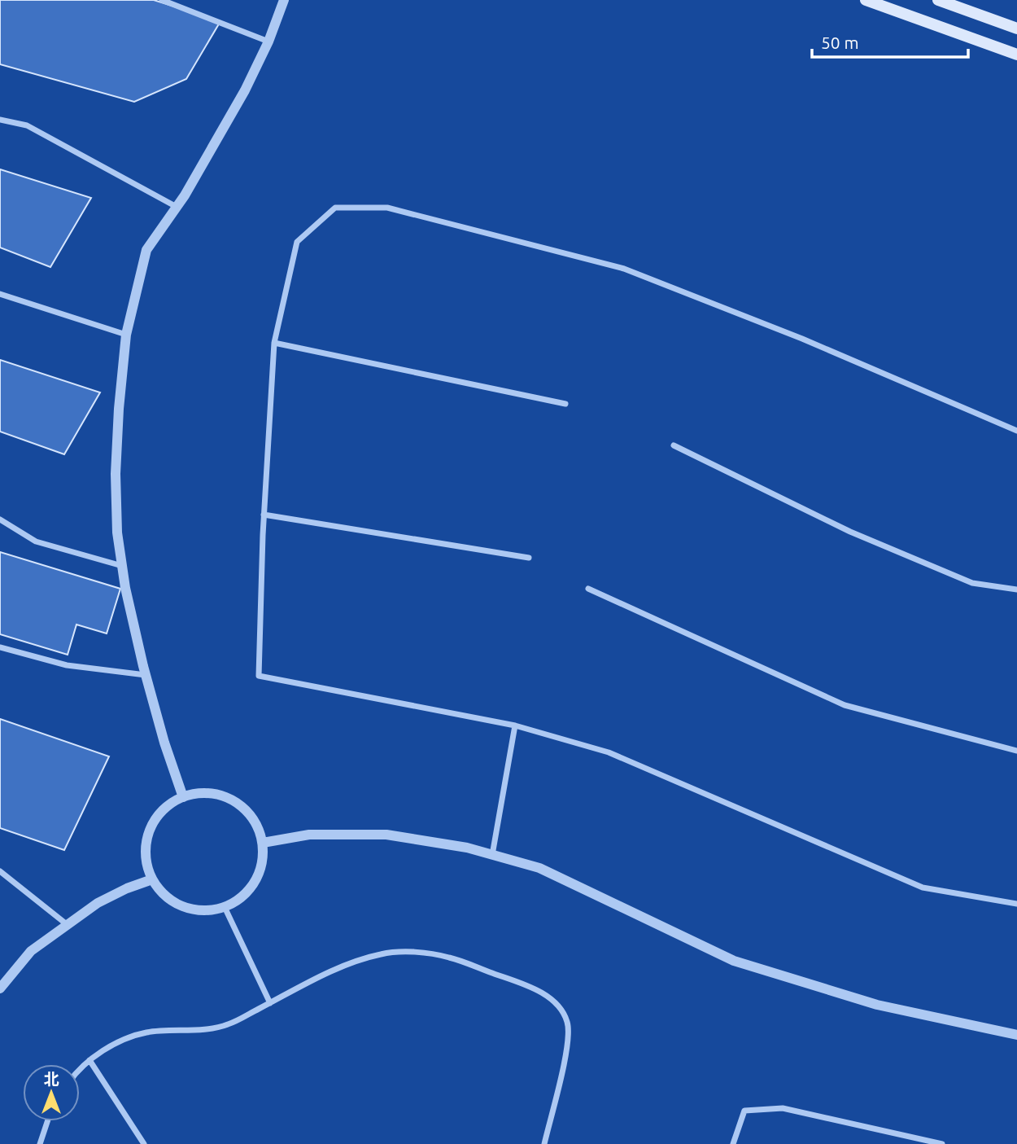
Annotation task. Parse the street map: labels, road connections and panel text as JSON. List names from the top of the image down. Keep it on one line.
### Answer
{"scale_bar":"50 m","north":"top"}
